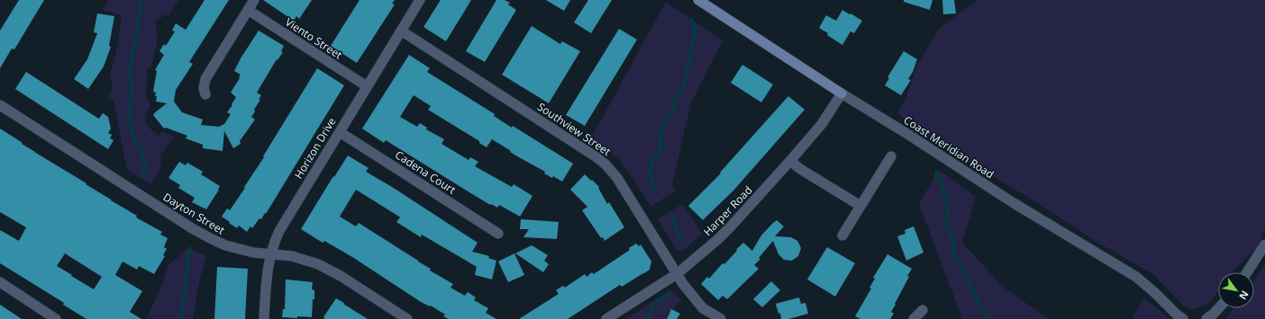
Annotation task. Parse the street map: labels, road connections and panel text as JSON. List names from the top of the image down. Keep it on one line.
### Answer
{"streets":{"main road":["Coast Meridian Road"],"street":["Viento Street","Southview Street","Horizon Drive","Cadena Court","Harper Road","Dayton Street"]},"crossings":[["Viento Street","Horizon Drive"],["Southview Street","Horizon Drive"],["Southview Street","Harper Road"],["Coast Meridian Road","Harper Road"],["Horizon Drive","Cadena Court"],["Horizon Drive","Dayton Street"]],"north":"bottom right"}
